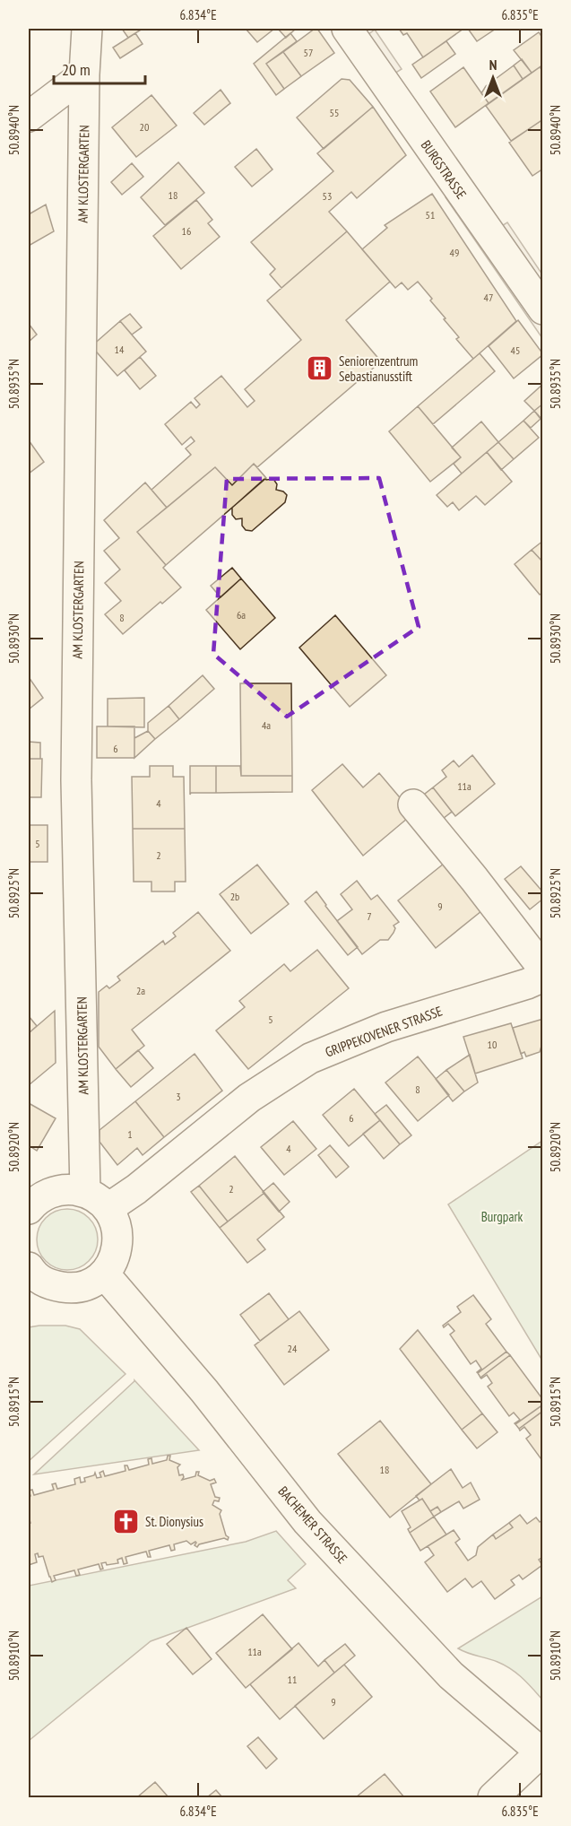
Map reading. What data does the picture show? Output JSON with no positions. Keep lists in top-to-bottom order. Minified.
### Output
{"streets":{"street":["BURGSTRASSE","AM KLOSTERGARTEN","GRIPPEKOVENER STRASSE","BACHEMER STRASSE"]},"crossings":[["AM KLOSTERGARTEN","GRIPPEKOVENER STRASSE"],["AM KLOSTERGARTEN","BACHEMER STRASSE"]],"parks":["Burgpark"],"places":{"building":["Seniorenzentrum Sebastianusstift"],"church":["St. Dionysius"]},"house_numbers":["57","55","20","18","53","51","16","49","47","14","45","6a","8","4a","6","11a","4","5","2","2b","9","7","2a","5","10","8","3","6","1","4","2","24","18","11a","11","9"],"scale_bar":"20 m","north":"top","coordinates":["6.834°E","6.835°E","50.8940°N","50.8935°N","50.8930°N","50.8925°N","50.8920°N","50.8915°N","50.8910°N"]}
